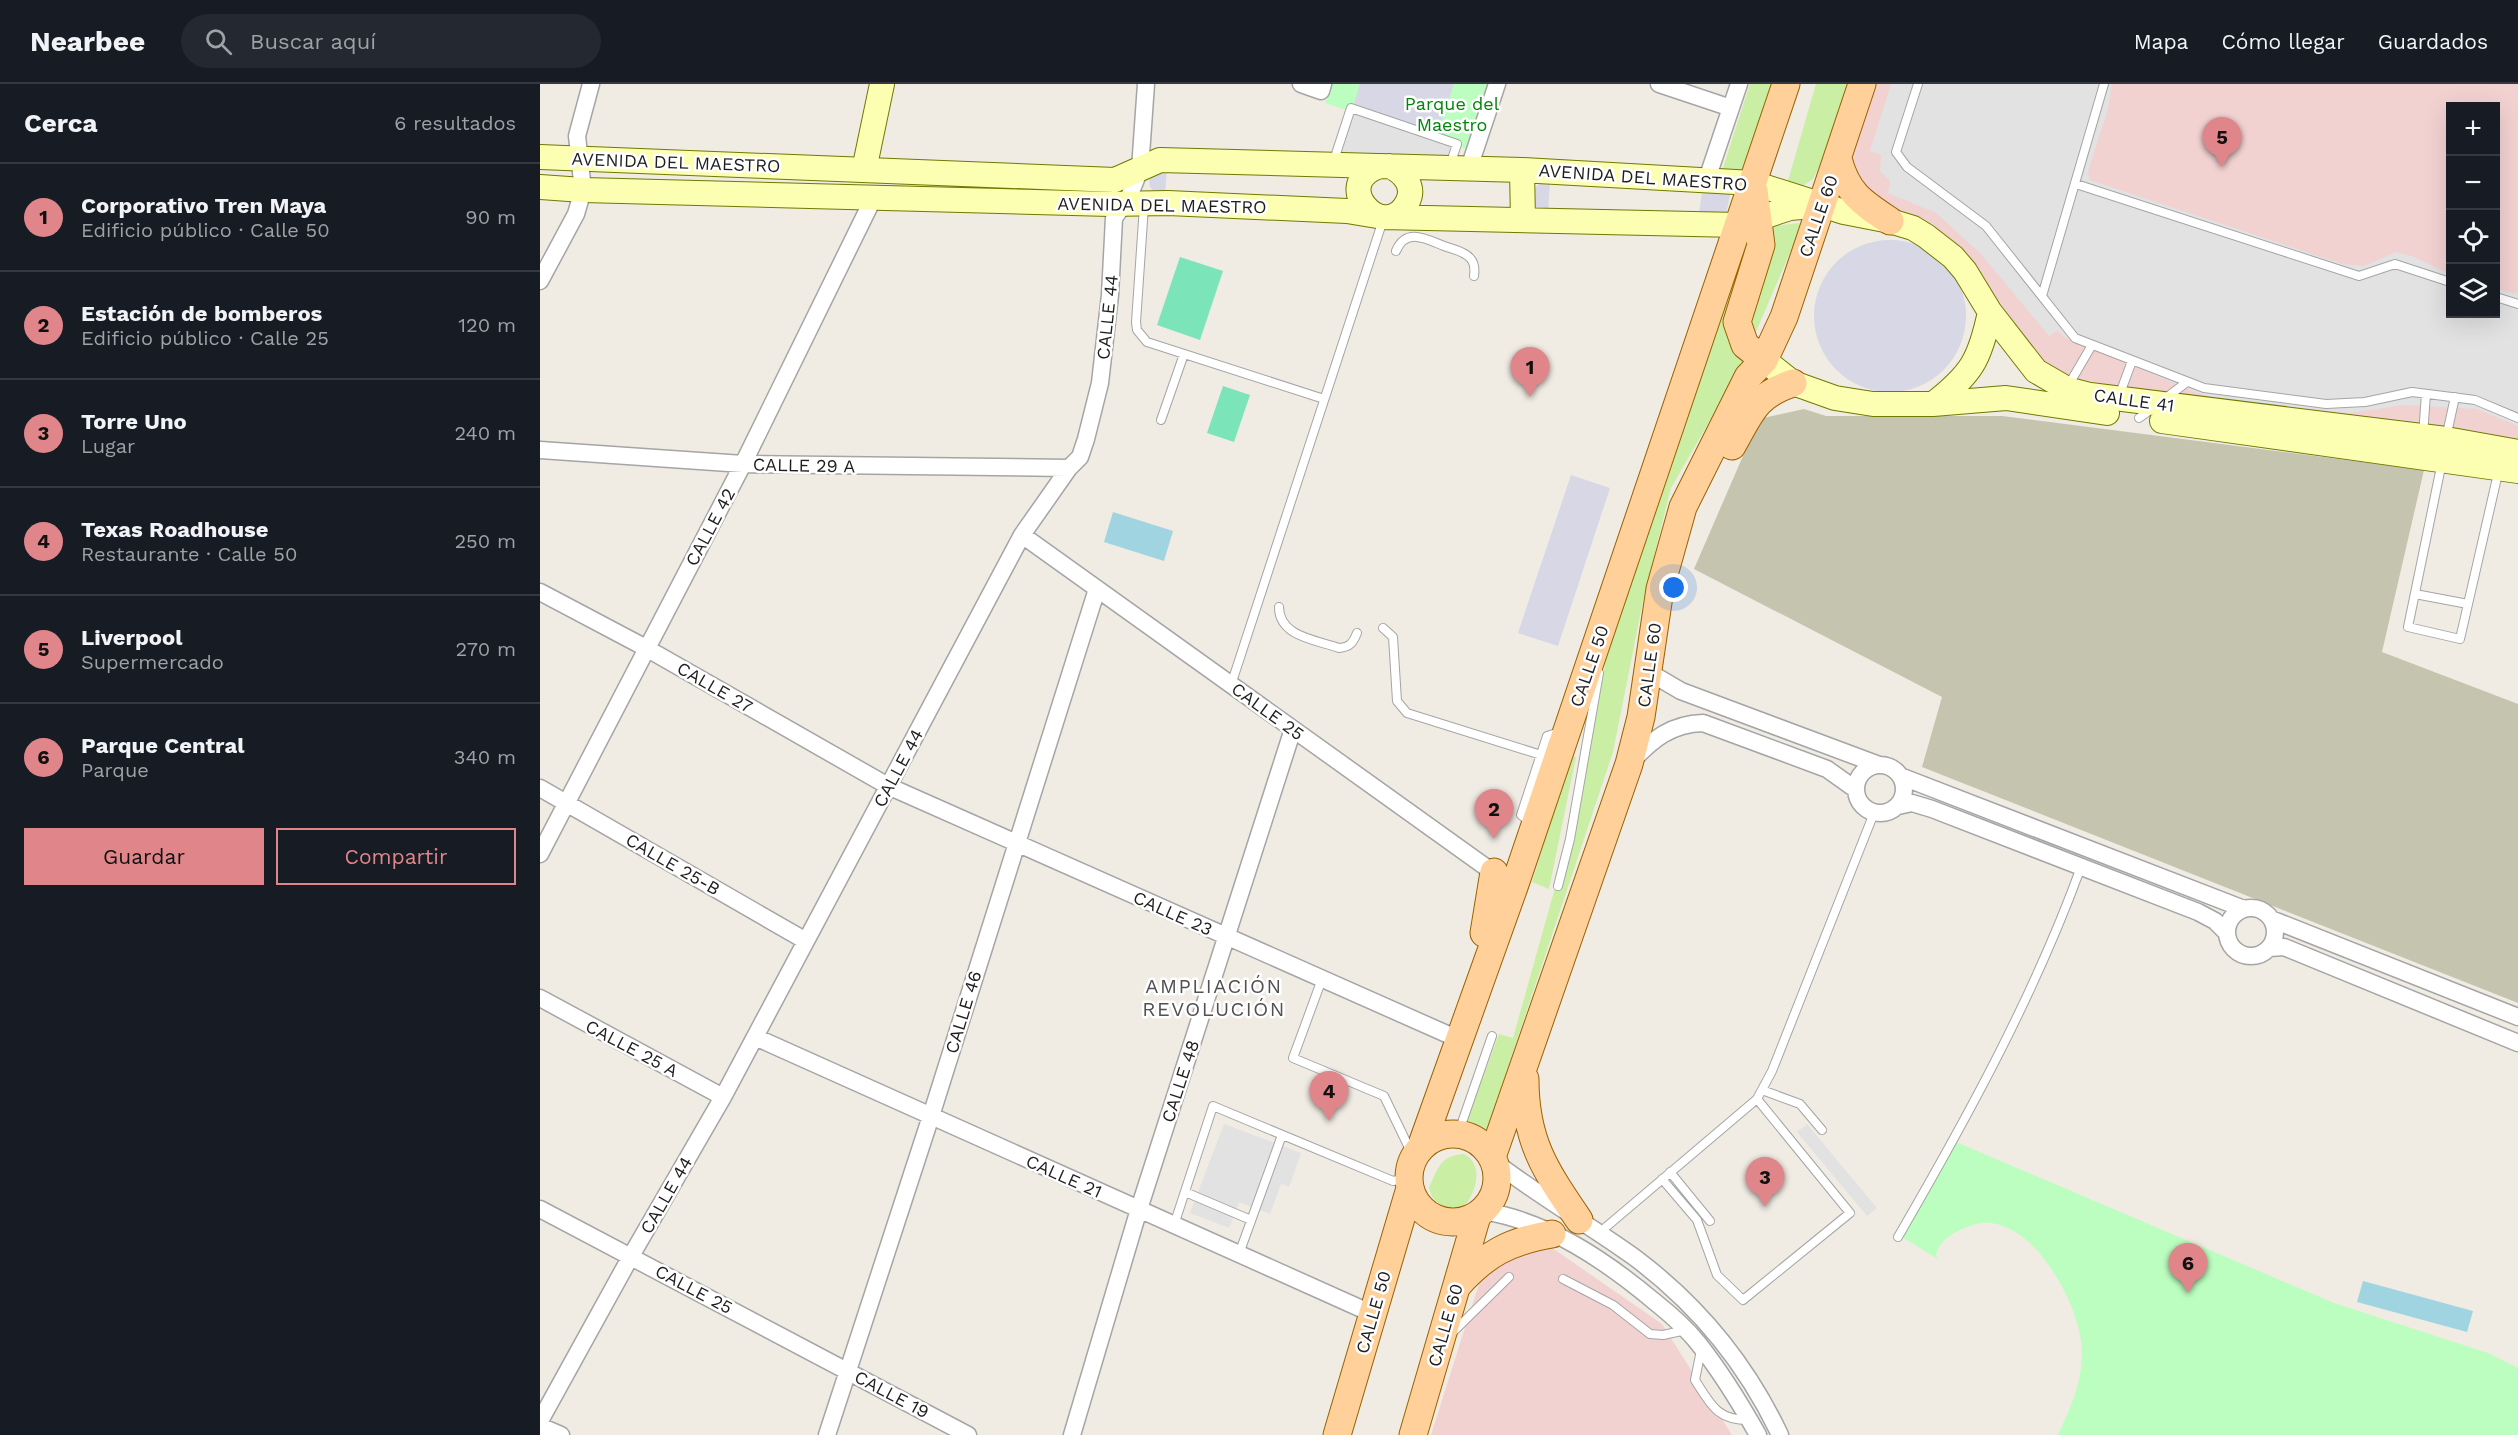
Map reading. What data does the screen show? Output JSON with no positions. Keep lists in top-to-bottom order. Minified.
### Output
{"streets":{"main road":["CALLE 60","CALLE 50"],"street":["AVENIDA DEL MAESTRO","CALLE 44","CALLE 41","CALLE 29 A","CALLE 42","CALLE 27","CALLE 25","CALLE 25-B","CALLE 23","CALLE 46","CALLE 25 A","CALLE 48","CALLE 21","CALLE 19"]},"crossings":[["AVENIDA DEL MAESTRO","CALLE 60"],["AVENIDA DEL MAESTRO","CALLE 44"],["AVENIDA DEL MAESTRO","CALLE 41"],["AVENIDA DEL MAESTRO","CALLE 42"],["AVENIDA DEL MAESTRO","CALLE 50"],["CALLE 60","CALLE 41"],["CALLE 60","CALLE 50"],["CALLE 44","CALLE 29 A"],["CALLE 44","CALLE 27"],["CALLE 44","CALLE 25"],["CALLE 44","CALLE 25-B"],["CALLE 44","CALLE 23"],["CALLE 44","CALLE 25 A"],["CALLE 44","CALLE 21"],["CALLE 29 A","CALLE 42"],["CALLE 42","CALLE 27"],["CALLE 42","CALLE 25-B"],["CALLE 50","CALLE 25"],["CALLE 50","CALLE 23"],["CALLE 50","CALLE 21"],["CALLE 27","CALLE 23"],["CALLE 25","CALLE 46"],["CALLE 25","CALLE 48"],["CALLE 25","CALLE 19"],["CALLE 23","CALLE 46"],["CALLE 23","CALLE 48"],["CALLE 46","CALLE 21"],["CALLE 46","CALLE 19"],["CALLE 48","CALLE 21"]],"districts":["AMPLIACIÓN REVOLUCIÓN"],"parks":["Parque del Maestro"],"page":{"header":"Nearbee","search":"Buscar aquí","nav":["Mapa","Cómo llegar","Guardados"],"heading":["Cerca","6 resultados"],"map_buttons":["+","−"],"pins":["5","1","2","4","3","6"],"list":[{"mark":"1","name":"Corporativo Tren Maya","note":"Edificio público · Calle 50","value":"90 m"},{"mark":"2","name":"Estación de bomberos","note":"Edificio público · Calle 25","value":"120 m"},{"mark":"3","name":"Torre Uno","note":"Lugar","value":"240 m"},{"mark":"4","name":"Texas Roadhouse","note":"Restaurante · Calle 50","value":"250 m"},{"mark":"5","name":"Liverpool","note":"Supermercado","value":"270 m"},{"mark":"6","name":"Parque Central","note":"Parque","value":"340 m"}],"buttons":["Guardar","Compartir"]}}
